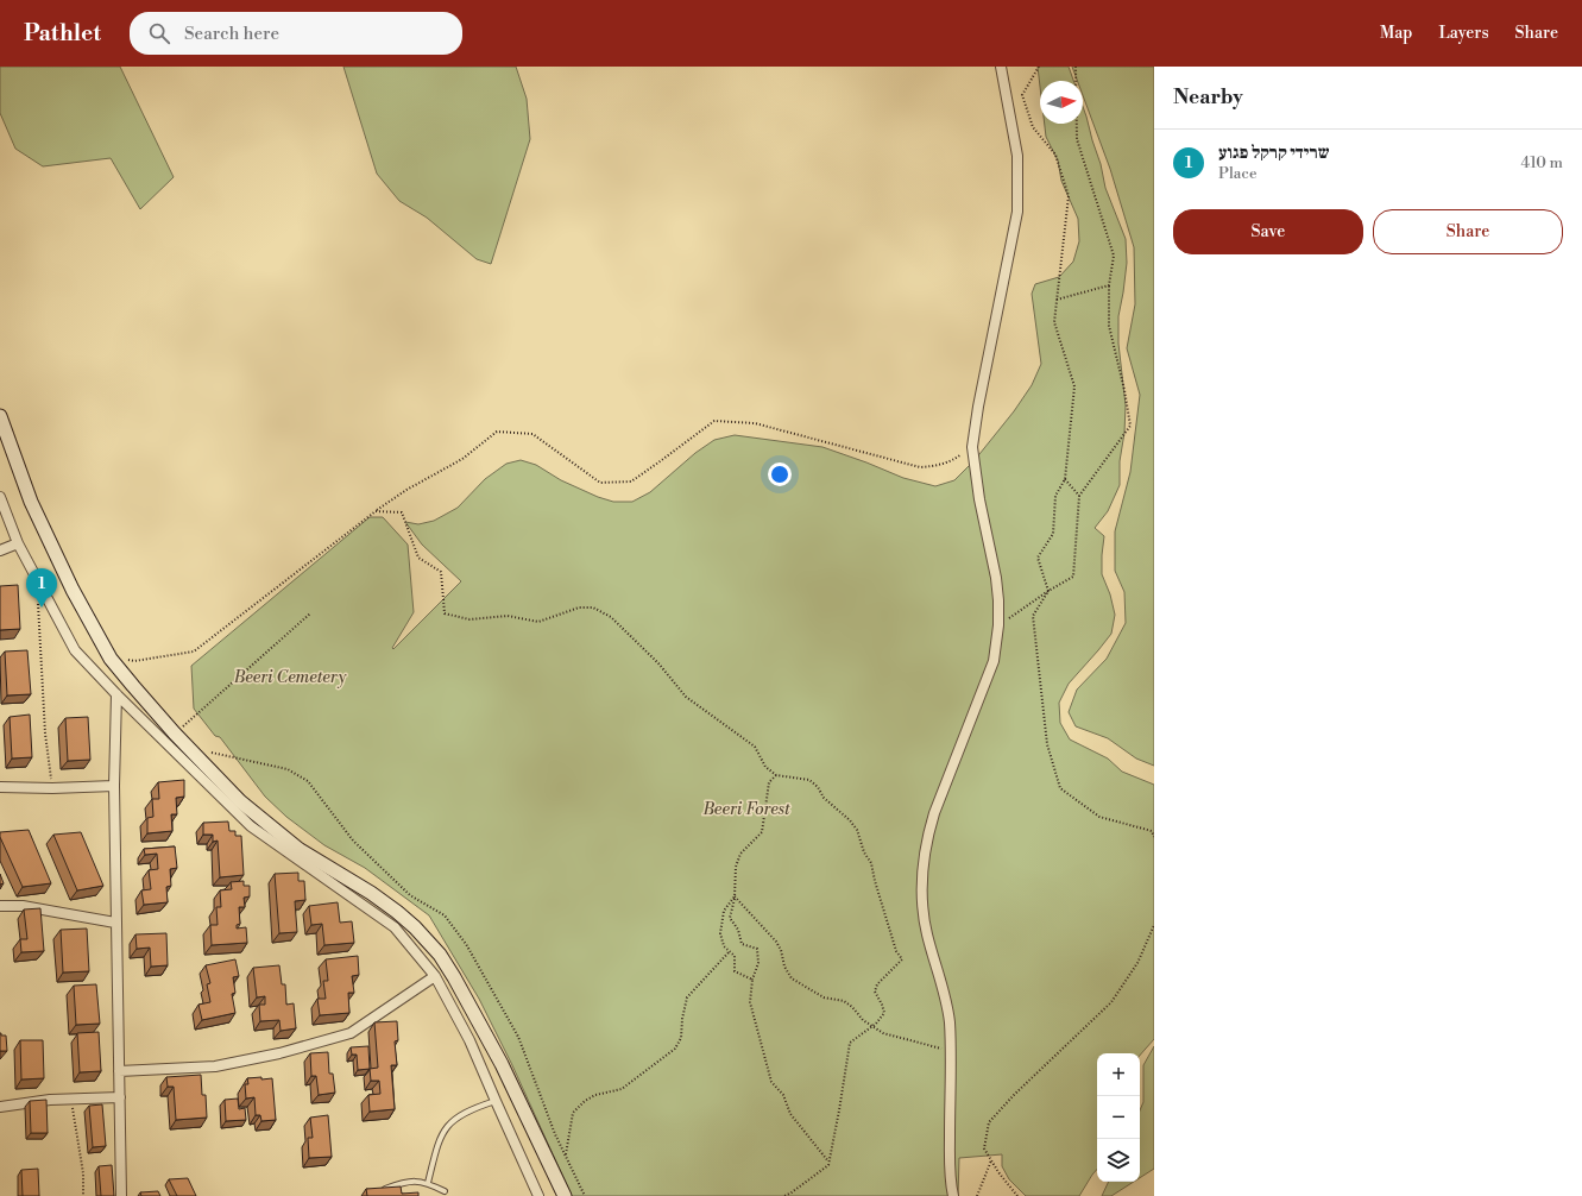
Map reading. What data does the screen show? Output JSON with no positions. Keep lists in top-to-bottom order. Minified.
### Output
{"parks":["Beeri Cemetery","Beeri Forest"],"north":"right","page":{"header":"Pathlet","search":"Search here","nav":["Map","Layers","Share"],"heading":"Nearby","list":[{"mark":"1","name":"שרידי קרקל פגוע","note":"Place","value":"410 m"}],"buttons":["Save","Share"],"pins":"1","map_buttons":["+","−"]}}
